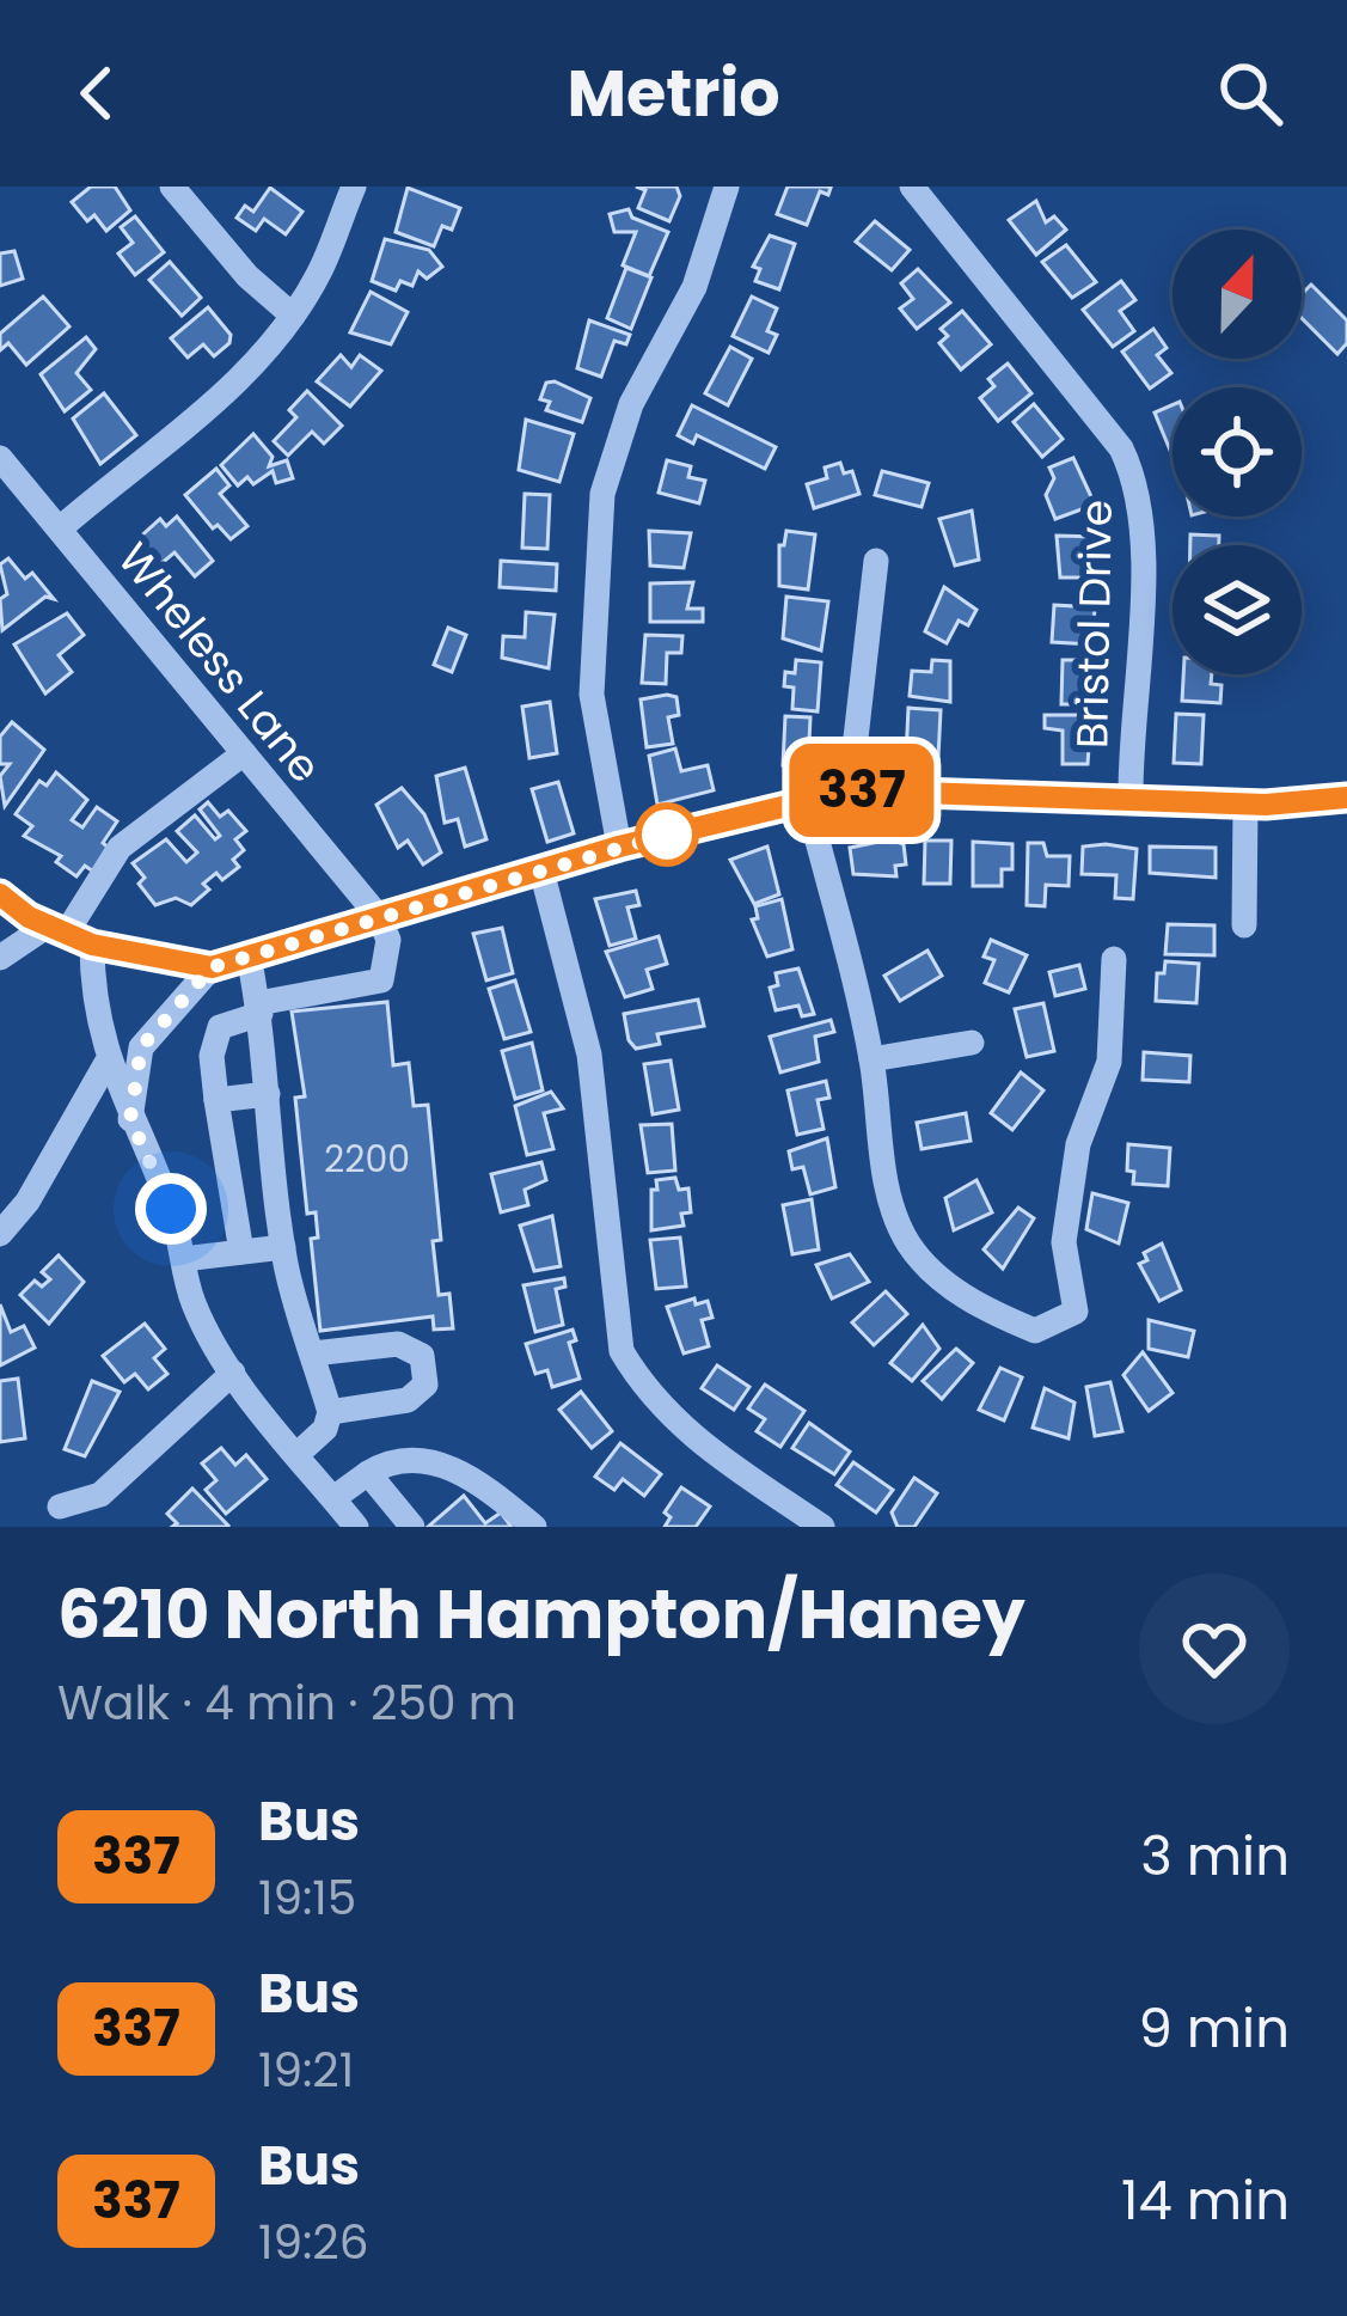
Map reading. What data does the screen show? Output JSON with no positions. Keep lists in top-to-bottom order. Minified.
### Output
{"streets":{"street":["Bristol Drive","Wheless Lane"]},"lines":["bus line 337"],"house_numbers":["2200"],"north":"top","page":{"header":"Metrio","on_map":"337","heading":["6210 North Hampton/Haney","Walk · 4 min · 250 m"],"list":[{"mark":"337","name":"Bus","note":"19:15","value":"3 min"},{"mark":"337","name":"Bus","note":"19:21","value":"9 min"},{"mark":"337","name":"Bus","note":"19:26","value":"14 min"}]}}
